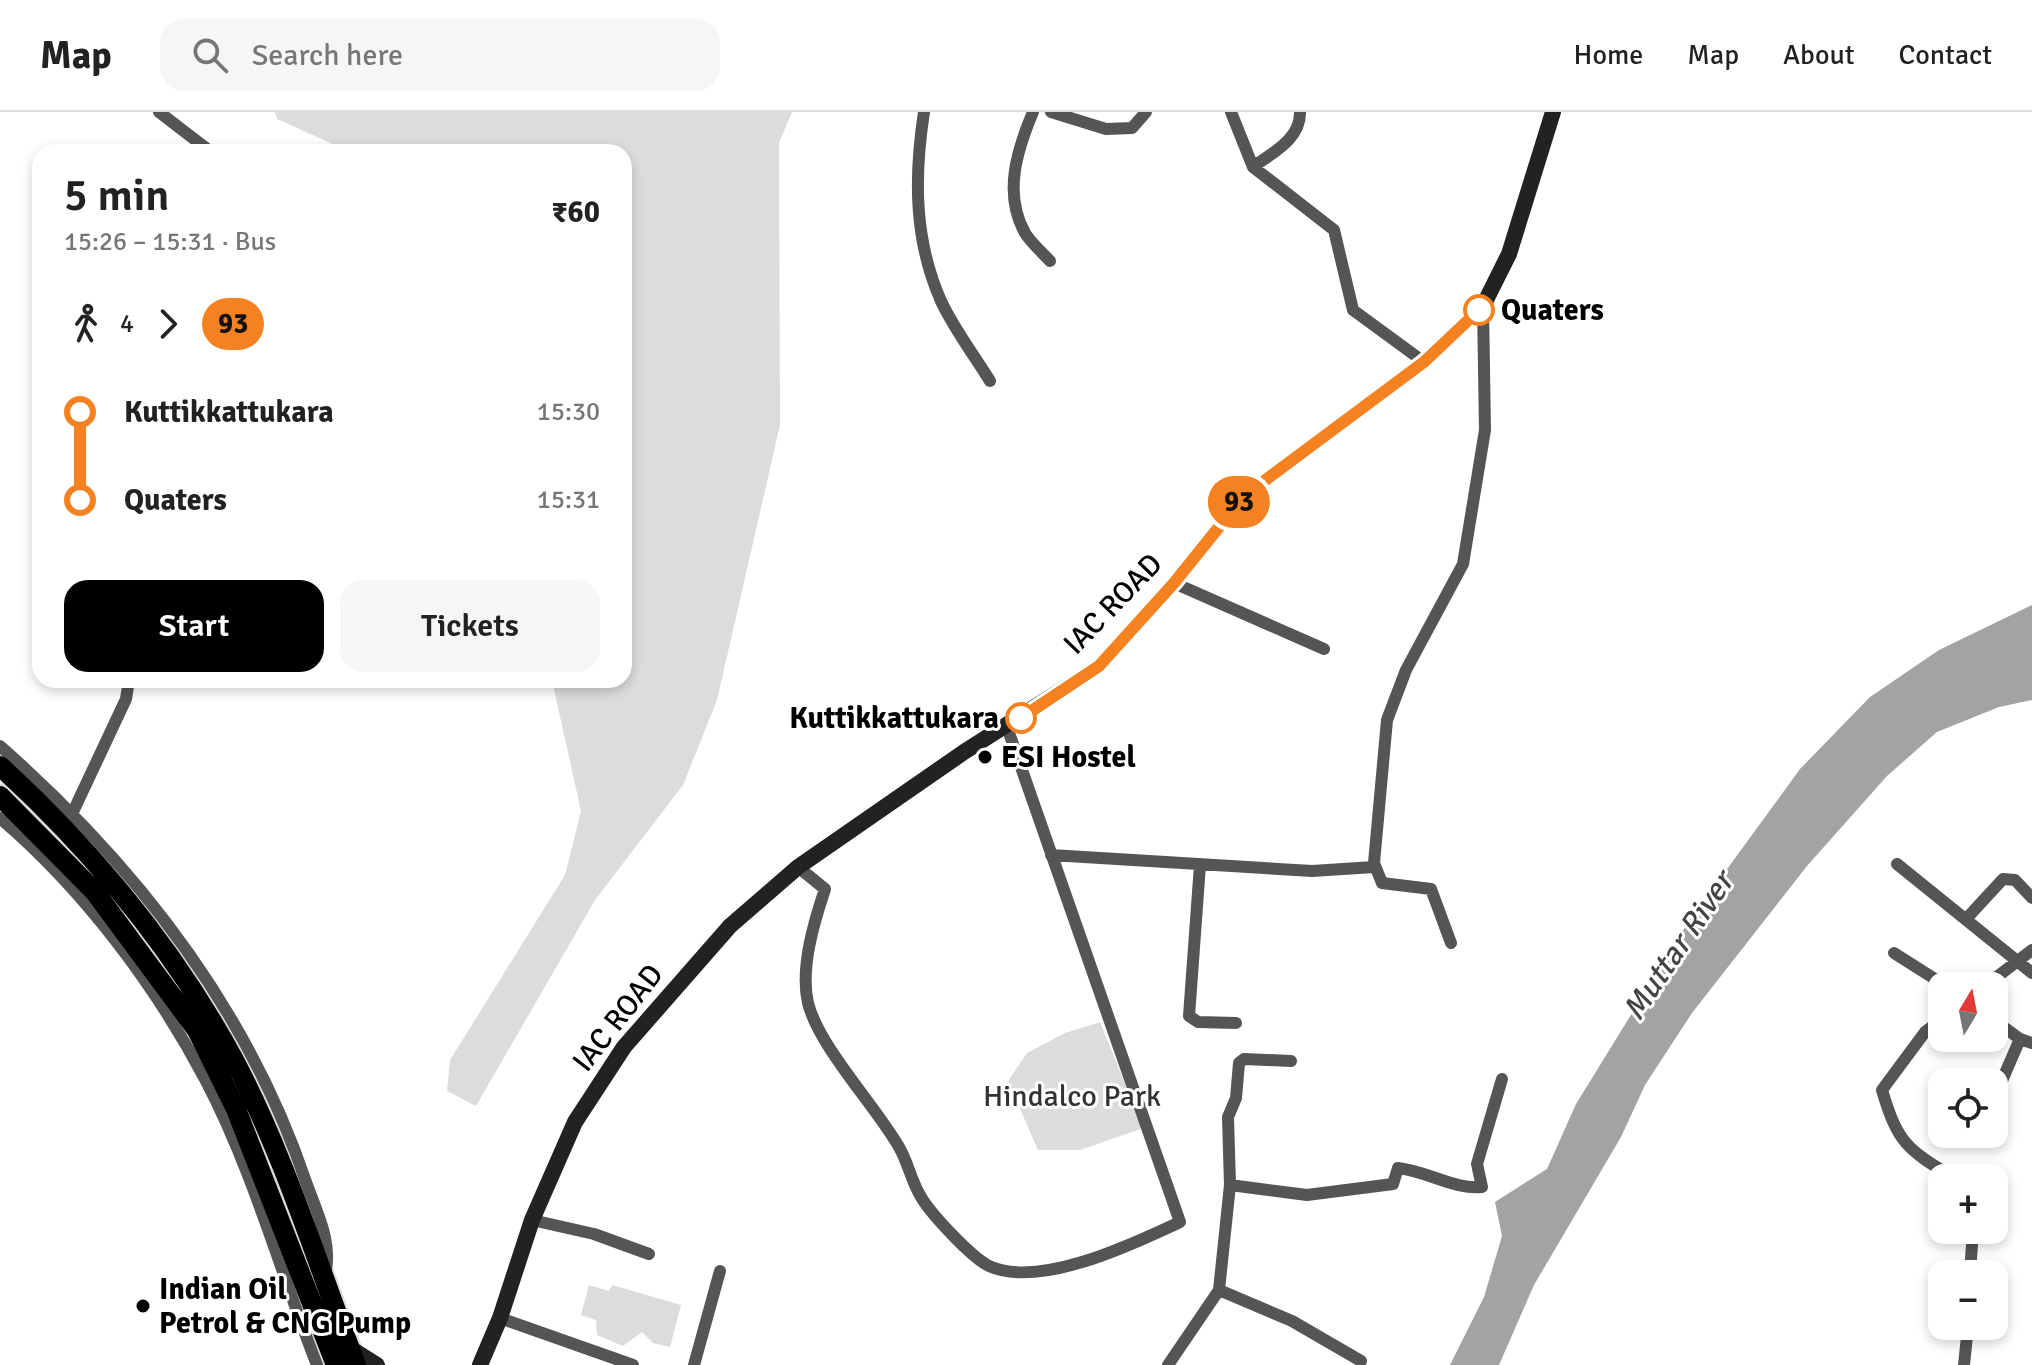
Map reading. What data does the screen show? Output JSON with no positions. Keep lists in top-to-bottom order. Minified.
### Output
{"streets":{"main road":["IAC ROAD"]},"water":["Muttar River"],"parks":["Hindalco Park"],"places":["Quaters","Kuttikkattukara","ESI Hostel","Indian Oil Petrol & CNG Pump"],"lines":["bus line 93"],"north":"top","page":{"header":"Map","search":"Search here","nav":["Home","Map","About","Contact"],"on_map":"93","heading":["5 min","15:26 – 15:31 · Bus","₹60"],"legs":["4","93"],"list":[{"name":"Kuttikkattukara","value":"15:30"},{"name":"Quaters","value":"15:31"}],"buttons":["Start","Tickets"],"map_buttons":["+","−"]}}
